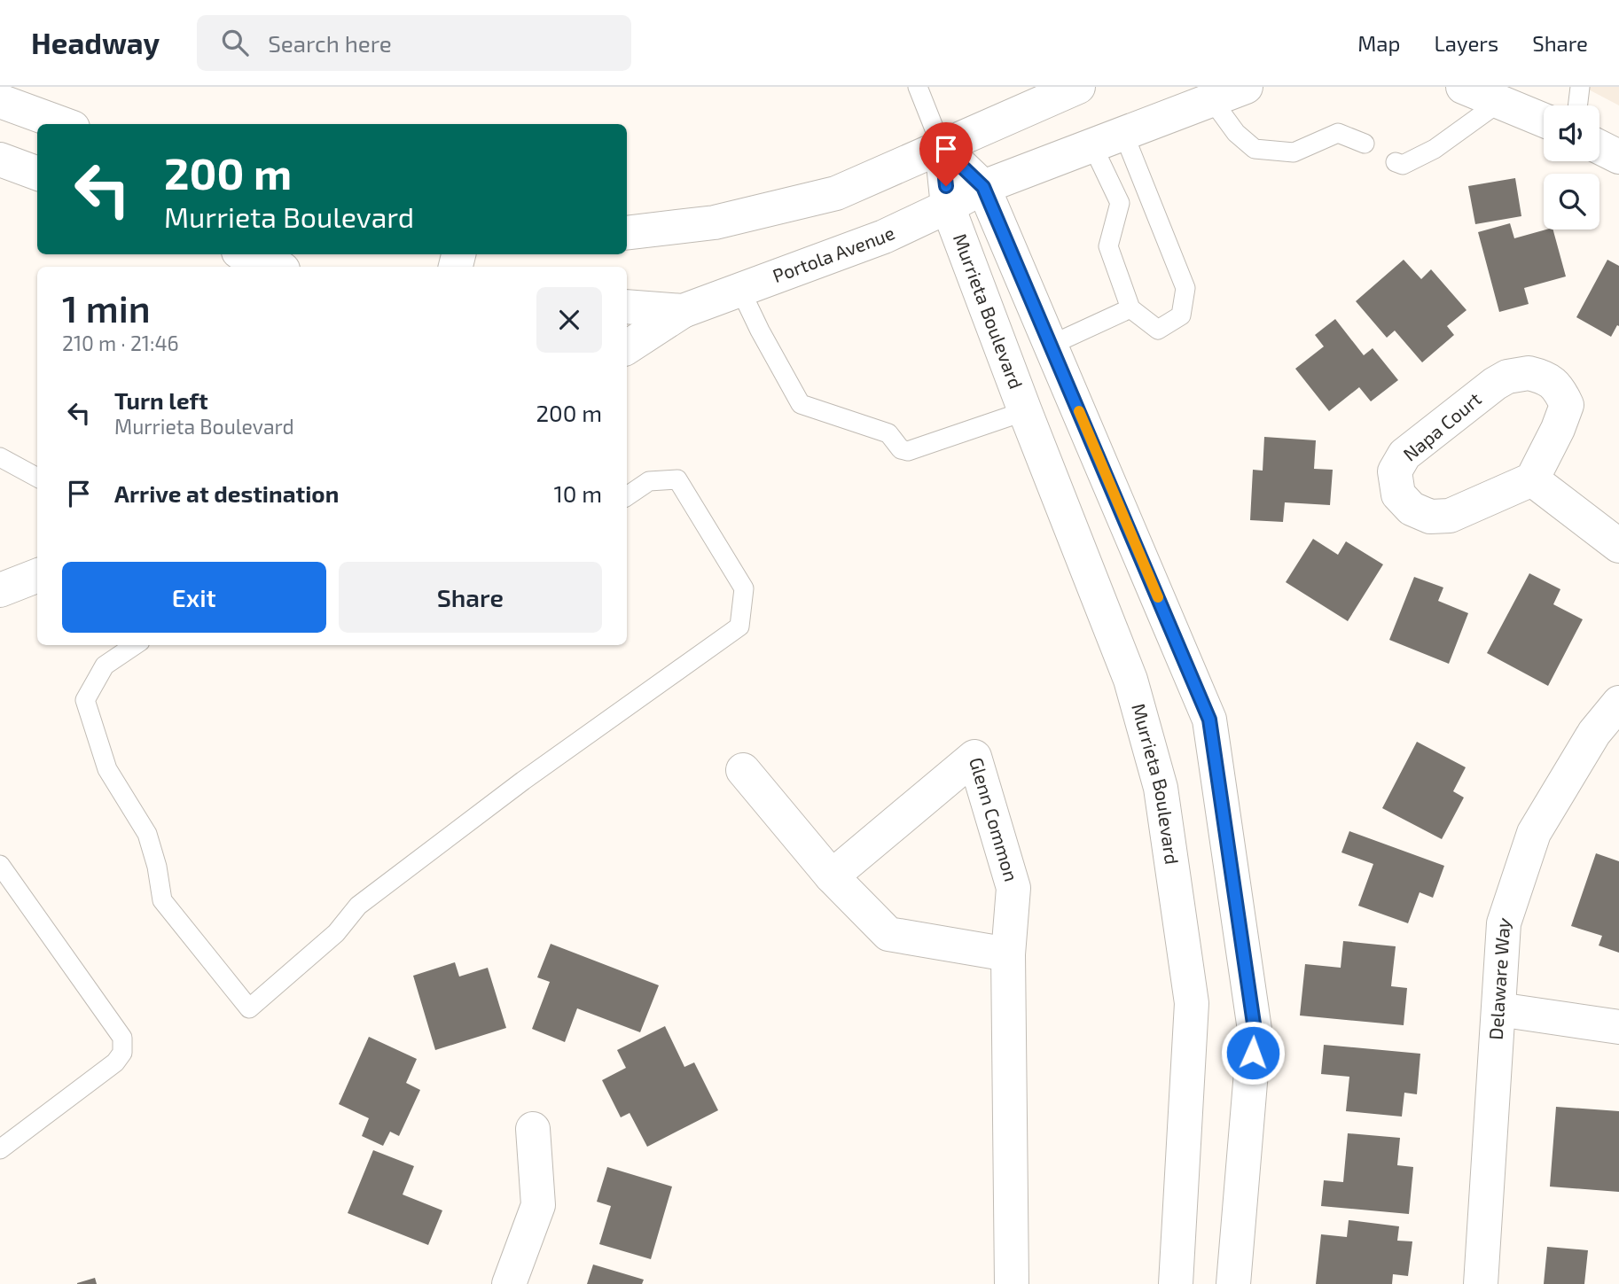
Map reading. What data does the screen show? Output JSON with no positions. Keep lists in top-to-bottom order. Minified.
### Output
{"streets":{"main road":["Portola Avenue","Murrieta Boulevard","Napa Court","Glenn Common","Delaware Way"]},"crossings":[["Portola Avenue","Murrieta Boulevard"]],"page":{"header":"Headway","search":"Search here","nav":["Map","Layers","Share"],"turn":["200 m","Murrieta Boulevard"],"heading":["1 min","210 m · 21:46"],"list":[{"name":"Turn left","note":"Murrieta Boulevard","value":"200 m"},{"name":"Arrive at destination","value":"10 m"}],"buttons":["Exit","Share"]}}
